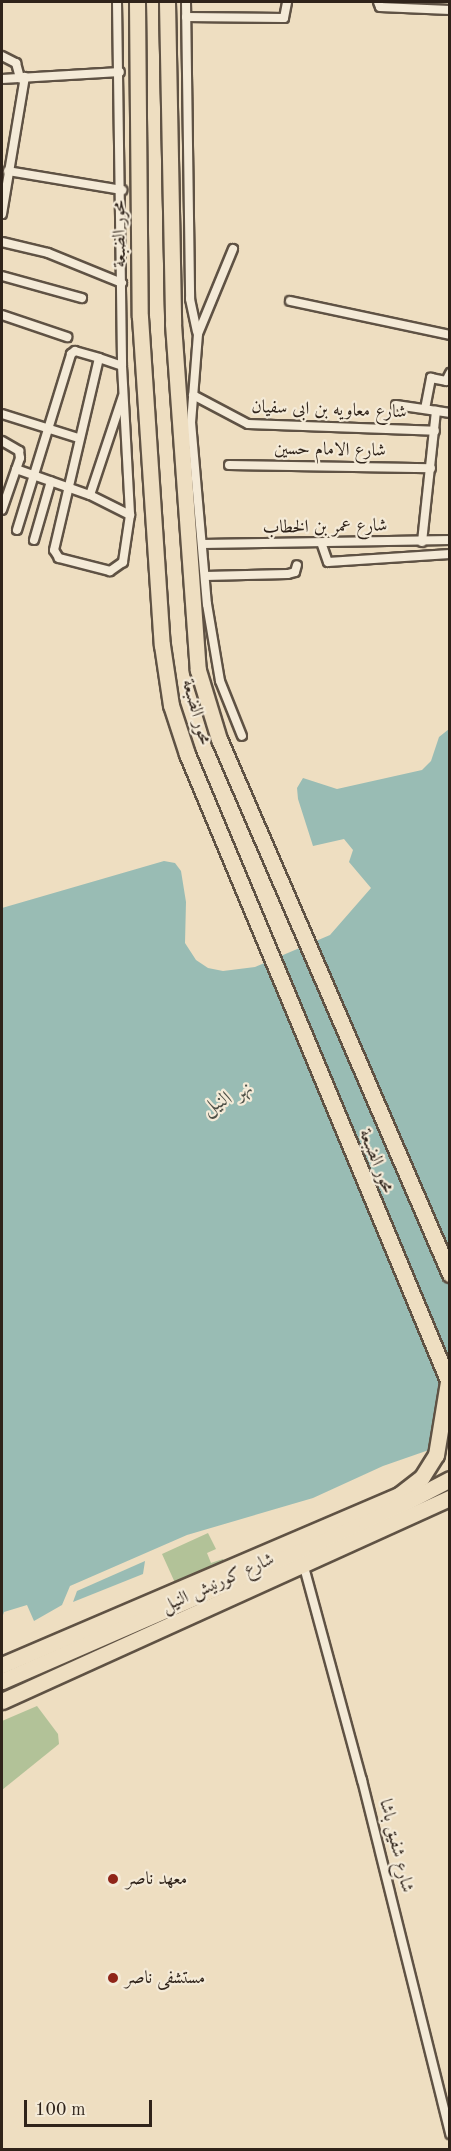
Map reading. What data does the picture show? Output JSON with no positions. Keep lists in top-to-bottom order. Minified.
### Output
{"streets":{"highway":["محور الضبعة","شارع كورنيش النيل"],"street":["شارع معاويه بن ابى سفيان","شارع الامام حسين","شارع عمر بن الخطاب","شارع شفيق باشا"]},"crossings":[["شارع كورنيش النيل","شارع شفيق باشا"]],"water":["نهر النيل"],"places":["معهد ناصر","مستشفى ناصر"],"scale_bar":"100 m"}
